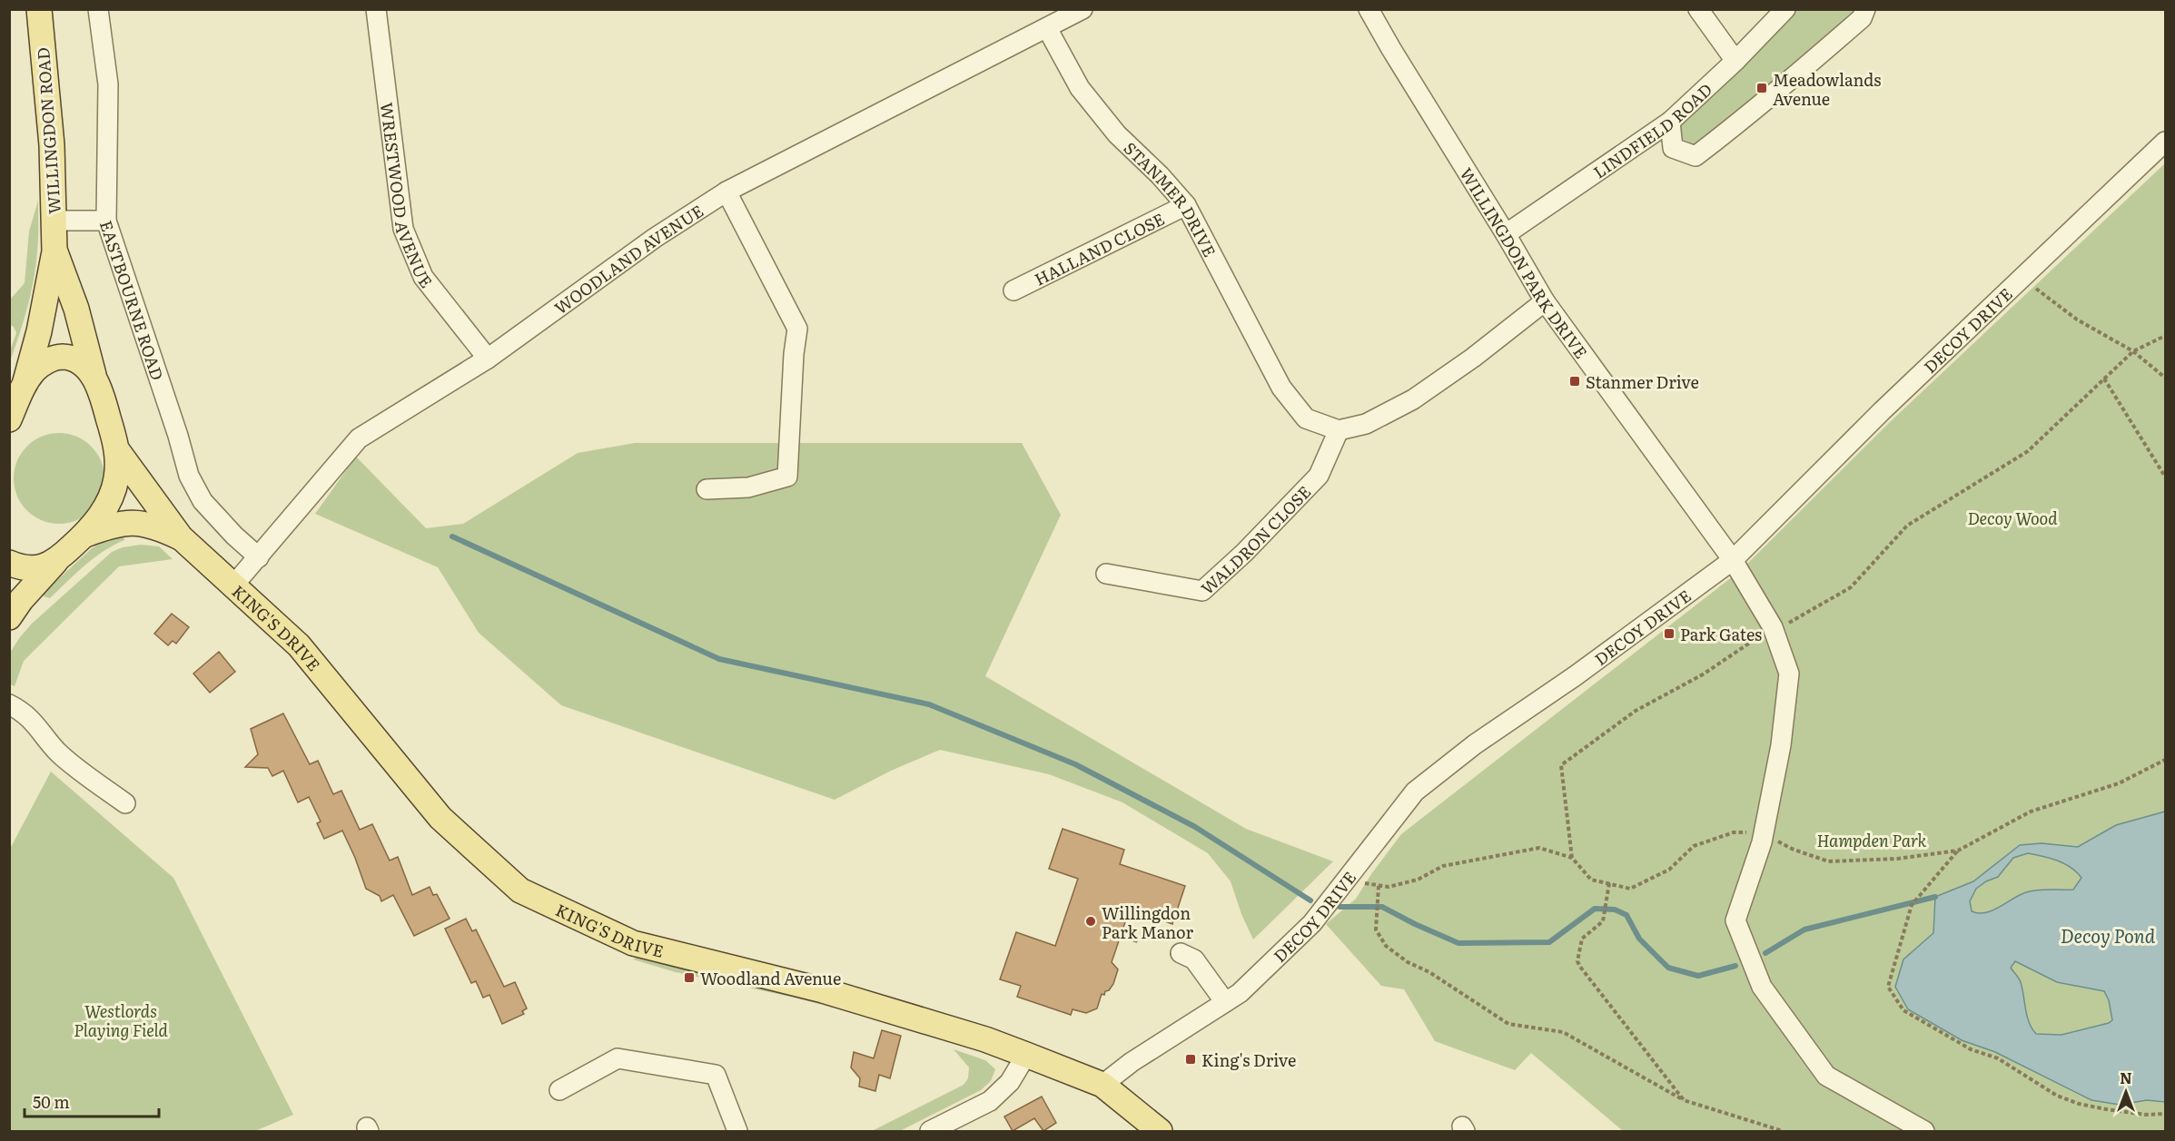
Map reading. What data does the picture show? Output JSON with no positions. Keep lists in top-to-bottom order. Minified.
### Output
{"streets":{"main road":["WILLINGDON ROAD","KING'S DRIVE"],"street":["LINDFIELD ROAD","WRESTWOOD AVENUE","STANMER DRIVE","HALLAND CLOSE","WOODLAND AVENUE","WILLINGDON PARK DRIVE","EASTBOURNE ROAD","DECOY DRIVE","WALDRON CLOSE"]},"crossings":[["LINDFIELD ROAD","WILLINGDON PARK DRIVE"],["WRESTWOOD AVENUE","WOODLAND AVENUE"],["STANMER DRIVE","HALLAND CLOSE"],["STANMER DRIVE","WOODLAND AVENUE"],["STANMER DRIVE","WALDRON CLOSE"],["WOODLAND AVENUE","EASTBOURNE ROAD"],["WOODLAND AVENUE","KING'S DRIVE"],["WILLINGDON PARK DRIVE","DECOY DRIVE"],["DECOY DRIVE","KING'S DRIVE"]],"water":["Decoy Pond"],"parks":["Decoy Wood","Hampden Park","Westlords Playing Field"],"places":{"transit":["Meadowlands Avenue","Stanmer Drive","Park Gates","Woodland Avenue","King's Drive"],"other":["Willingdon Park Manor"]},"scale_bar":"50 m","north":"top"}
